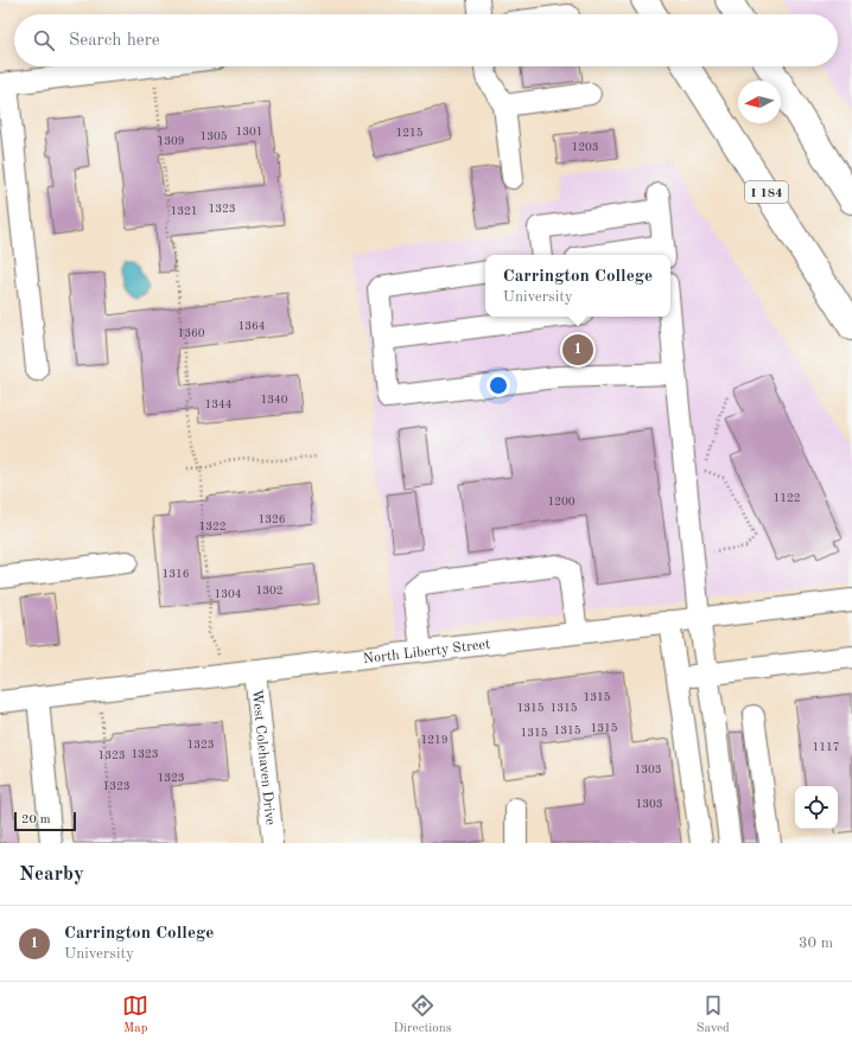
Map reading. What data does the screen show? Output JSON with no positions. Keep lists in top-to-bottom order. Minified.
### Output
{"streets":{"highway":["I 184"],"street":["North Liberty Street","West Colehaven Drive"]},"crossings":[["North Liberty Street","West Colehaven Drive"]],"house_numbers":["1301","1215","1305","1309","1203","1323","1321","1364","1360","1340","1344","1122","1200","1326","1322","1316","1302","1304","1315","1315","1315","1315","1315","1315","1219","1323","1117","1323","1323","1303","1323","1323","1303"],"scale_bar":"20 m","north":"left","page":{"search":"Search here","popup":["Carrington College","University"],"pins":"1","scale":"20 m","heading":"Nearby","list":[{"mark":"1","name":"Carrington College","note":"University","value":"30 m"}],"nav":["Map","Directions","Saved"]}}
